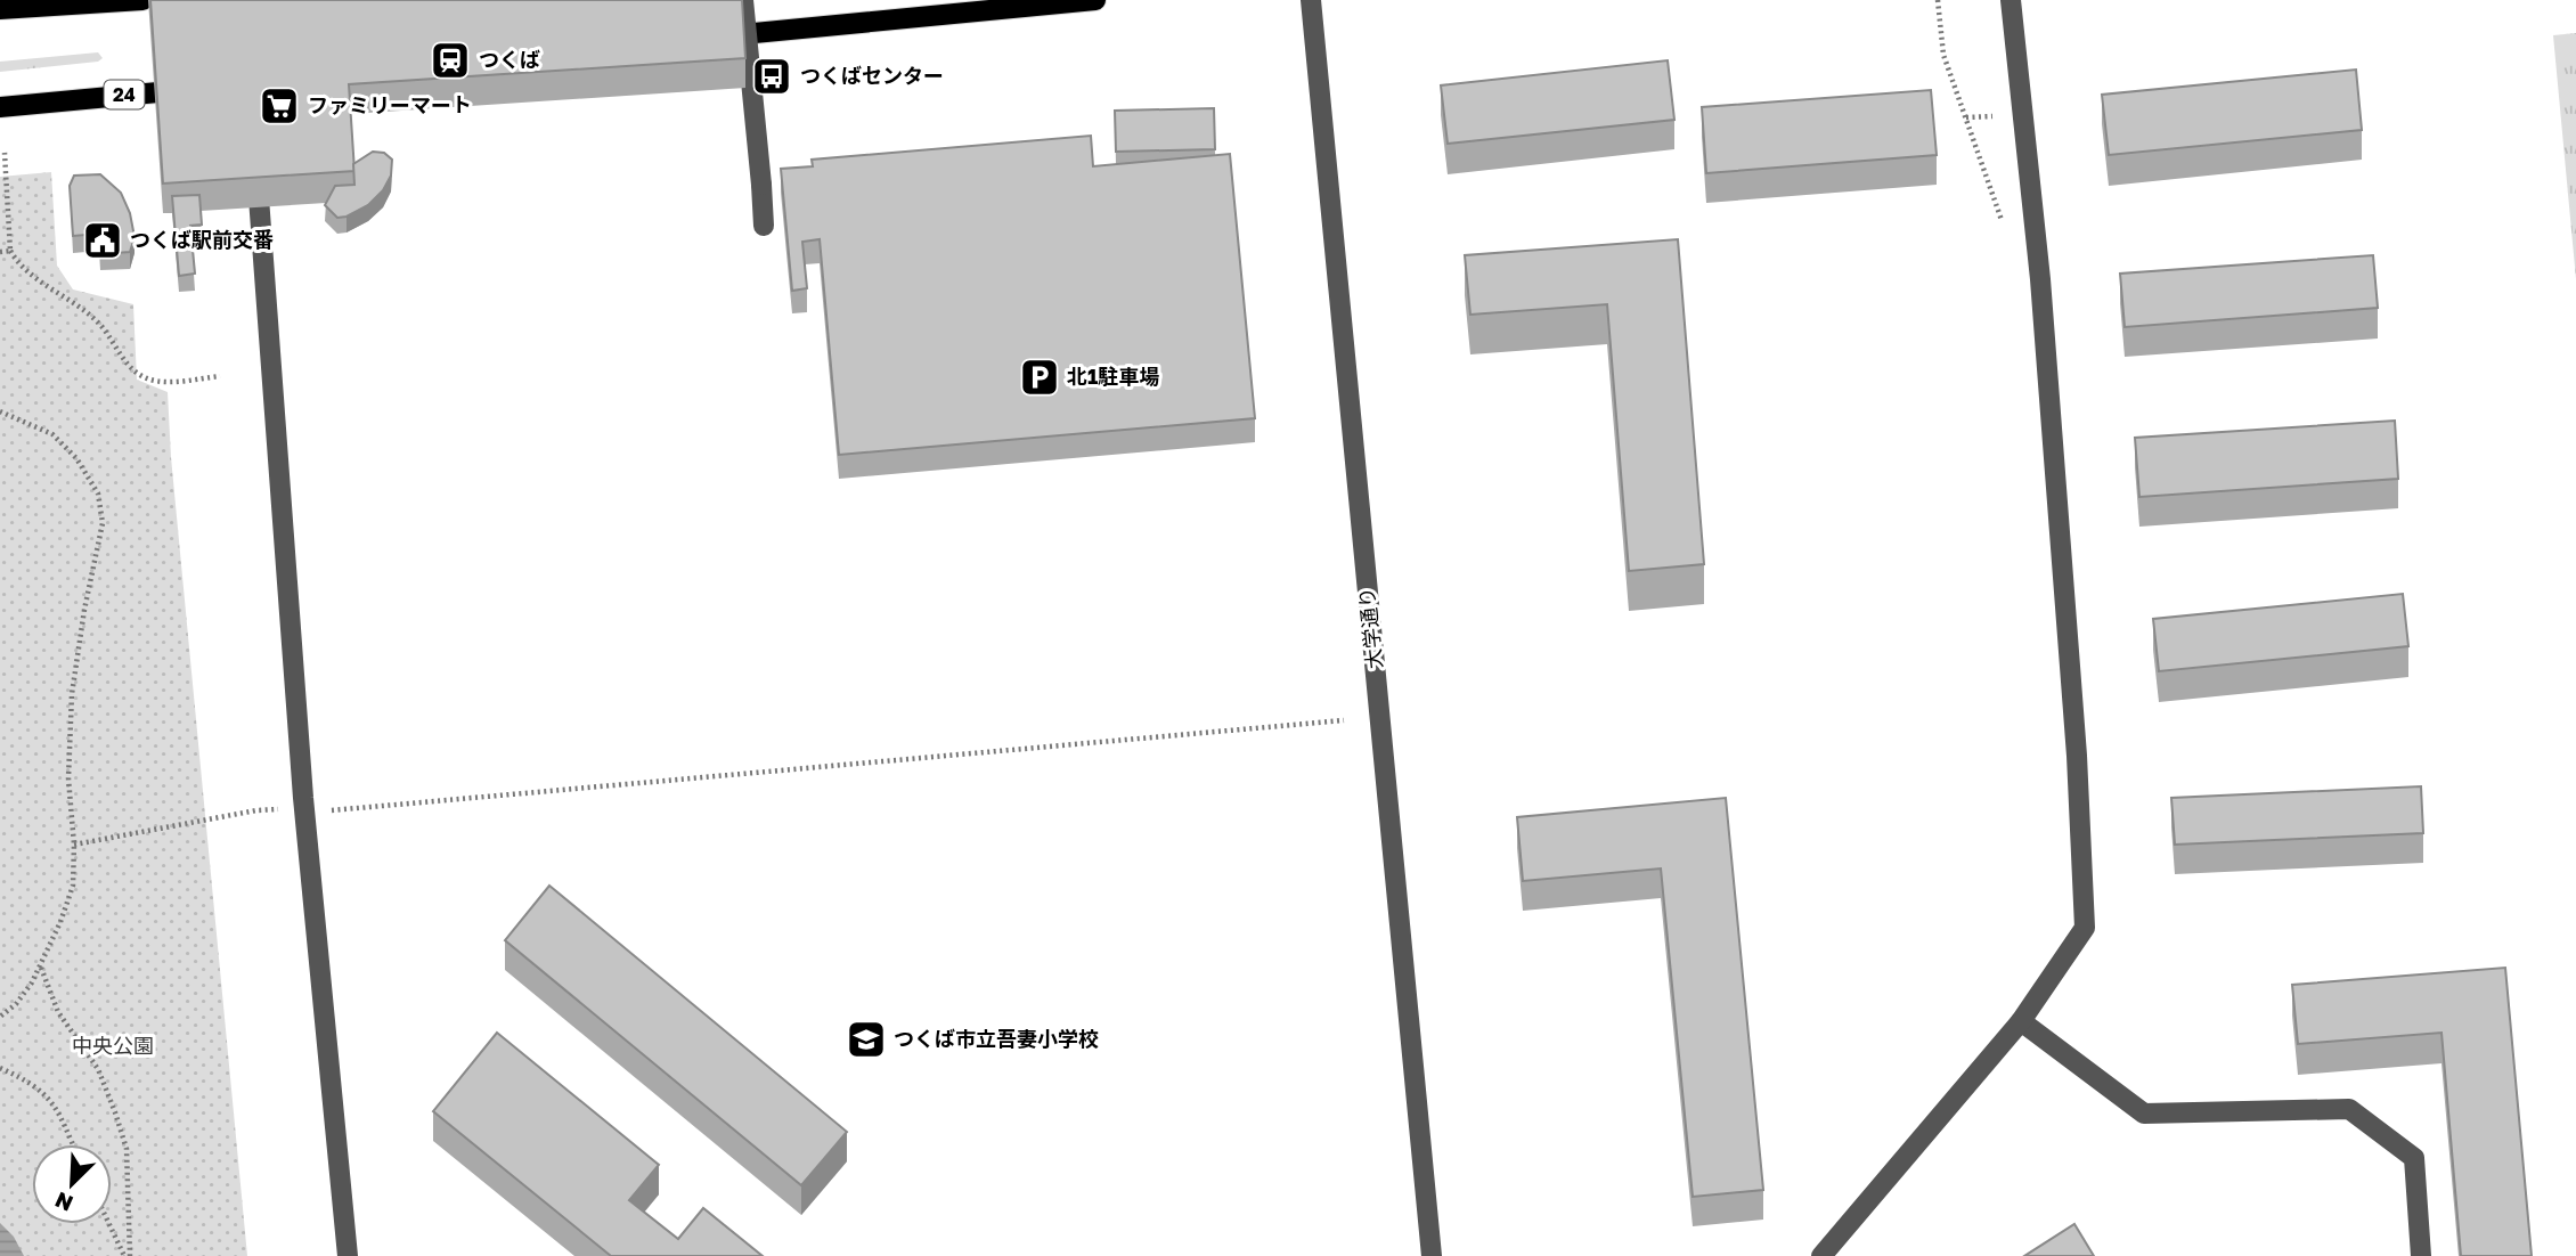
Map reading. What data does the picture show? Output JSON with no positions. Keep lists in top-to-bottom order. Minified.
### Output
{"streets":{"main road":["24"],"street":["大学通り"]},"parks":["中央公園"],"places":{"station":["つくば"],"bus stop":["つくばセンター"],"supermarket":["ファミリーマート"],"public building":["つくば駅前交番"],"parking":["北1駐車場"],"school or university":["つくば市立吾妻小学校"]},"north":"bottom left"}
